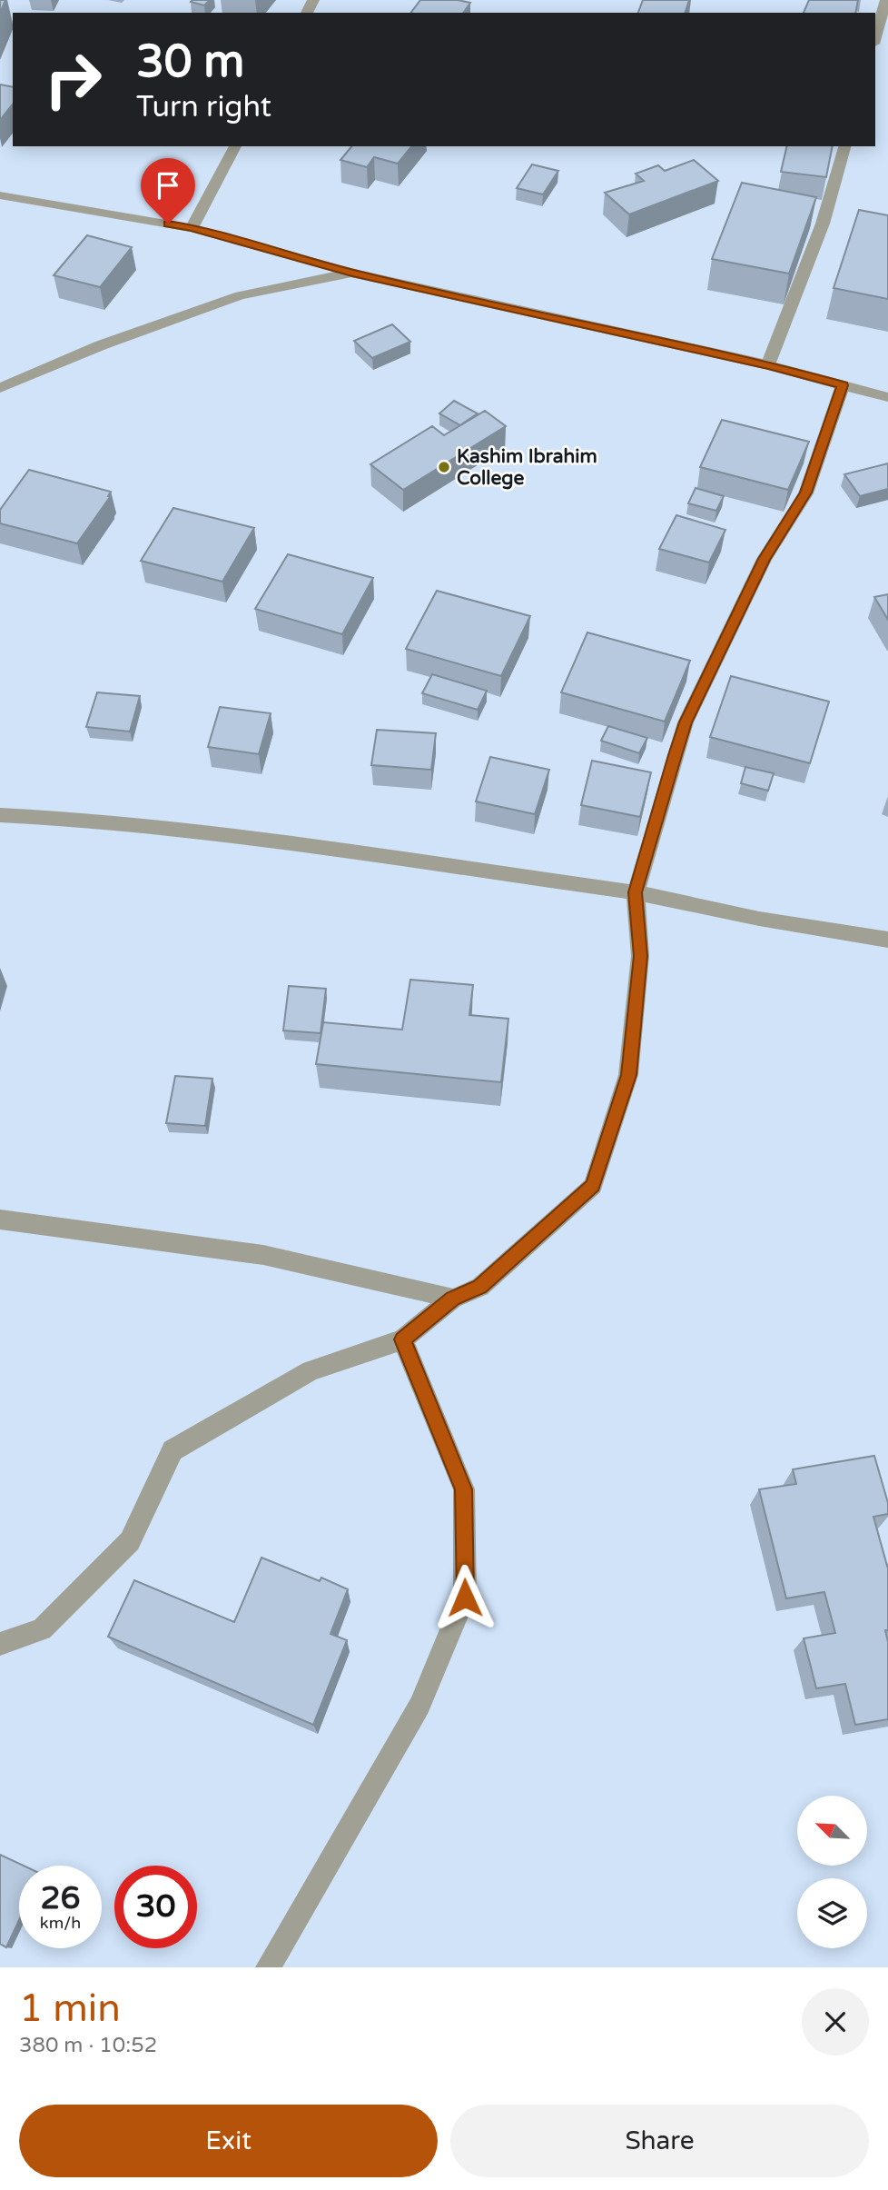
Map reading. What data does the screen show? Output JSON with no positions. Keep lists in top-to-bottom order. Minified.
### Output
{"places":["Kashim Ibrahim College"],"north":"top left","page":{"turn":["30 m","Turn right"],"speed":"26 km/h","limit":"30","heading":["1 min","380 m · 10:52"],"buttons":["Exit","Share"]}}
